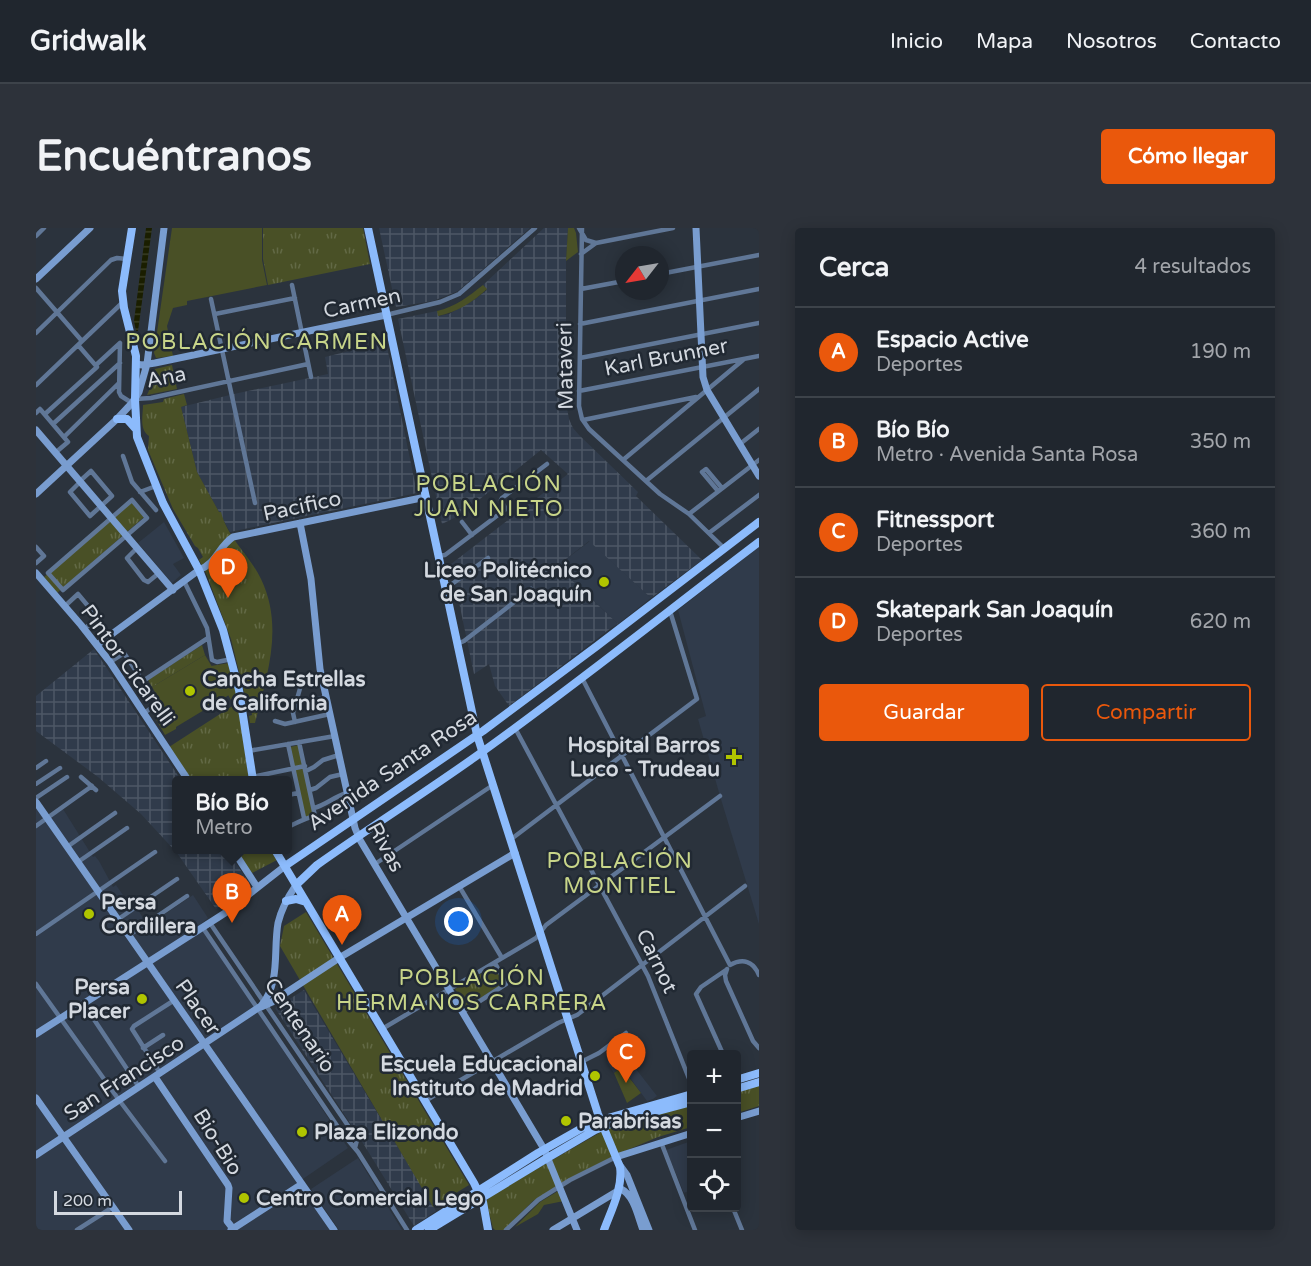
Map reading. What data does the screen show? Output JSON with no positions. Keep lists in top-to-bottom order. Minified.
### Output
{"streets":{"main road":["Avenida Santa Rosa"],"street":["Carmen","Karl Brunner","Mataveri","Ana","Pacifico","Pintor Cicarelli","Rivas","Carnot","Placer","Centenario","San Francisco","Bio-Bio"]},"crossings":[["Karl Brunner","Mataveri"],["Mataveri","Avenida Santa Rosa"],["Pacifico","Pintor Cicarelli"],["Pacifico","Rivas"],["Avenida Santa Rosa","Rivas"],["Avenida Santa Rosa","Carnot"],["Avenida Santa Rosa","Placer"],["Avenida Santa Rosa","Centenario"],["Avenida Santa Rosa","San Francisco"],["Rivas","San Francisco"],["Placer","San Francisco"],["Centenario","San Francisco"],["San Francisco","Bio-Bio"]],"districts":["POBLACIÓN CARMEN","POBLACIÓN JUAN NIETO","POBLACIÓN MONTIEL","POBLACIÓN HERMANOS CARRERA"],"places":{"other":["Liceo Politécnico de San Joaquín","Cancha Estrellas de California","Persa Cordillera","Persa Placer","Escuela Educacional Instituto de Madrid","Parabrisas","Plaza Elizondo","Centro Comercial Lego"],"health":["Hospital Barros Luco - Trudeau"]},"scale_bar":"200 m","north":"bottom left","page":{"header":"Gridwalk","nav":["Inicio","Mapa","Nosotros","Contacto"],"buttons":["Cómo llegar",["Guardar","Compartir"]],"title":"Encuéntranos","heading":["Cerca","4 resultados"],"list":[{"mark":"A","name":"Espacio Active","note":"Deportes","value":"190 m"},{"mark":"B","name":"Bío Bío","note":"Metro · Avenida Santa Rosa","value":"350 m"},{"mark":"C","name":"Fitnessport","note":"Deportes","value":"360 m"},{"mark":"D","name":"Skatepark San Joaquín","note":"Deportes","value":"620 m"}],"pins":["D","B","A","C"],"popup":["Bío Bío","Metro"],"map_buttons":["+","−"],"scale":"200 m"}}
